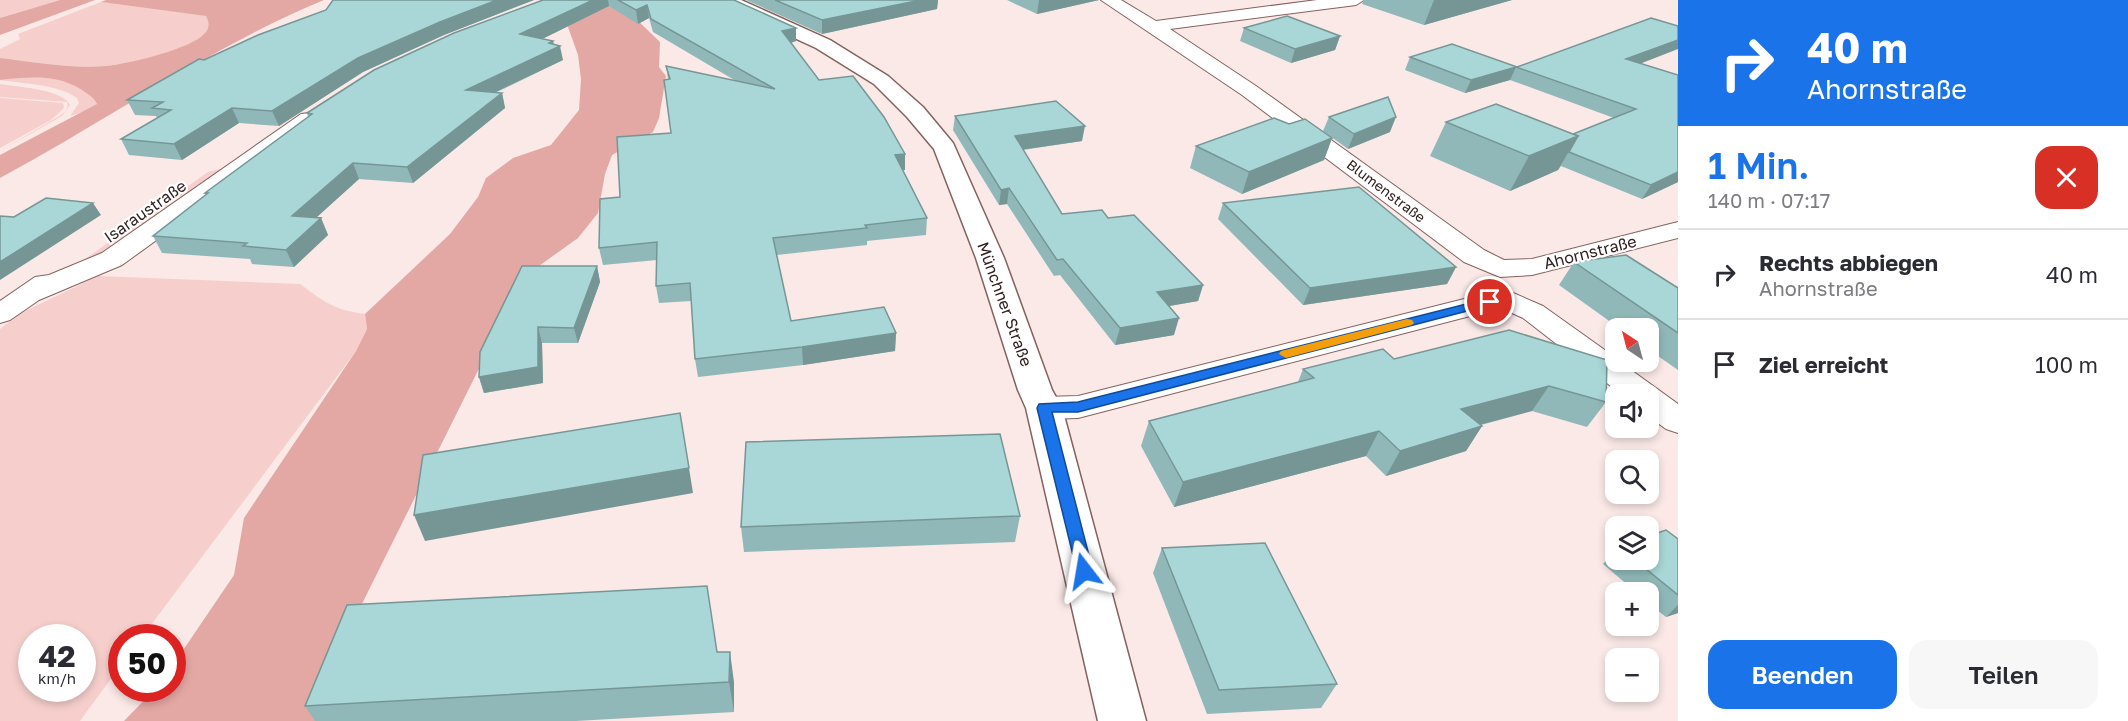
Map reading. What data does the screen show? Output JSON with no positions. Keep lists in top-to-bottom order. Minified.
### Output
{"streets":{"main road":["Münchner Straße"],"street":["Blumenstraße","Isaraustraße","Ahornstraße"]},"crossings":[["Blumenstraße","Ahornstraße"],["Ahornstraße","Münchner Straße"]],"north":"top left","page":{"turn":["40 m","Ahornstraße"],"heading":["1 Min.","140 m · 07:17"],"list":[{"name":"Rechts abbiegen","note":"Ahornstraße","value":"40 m"},{"name":"Ziel erreicht","value":"100 m"}],"map_buttons":["+","−"],"speed":"42 km/h","limit":"50","buttons":["Beenden","Teilen"]}}
